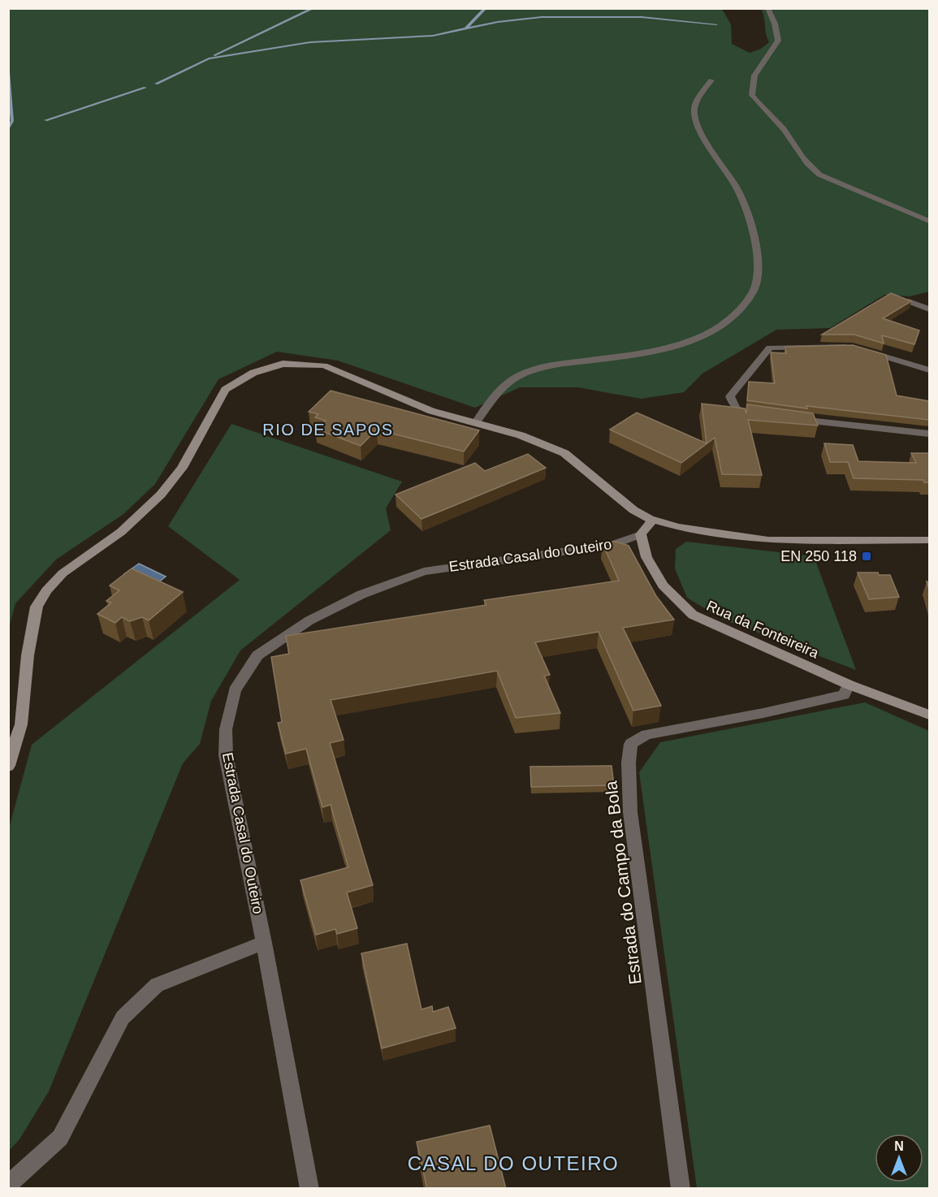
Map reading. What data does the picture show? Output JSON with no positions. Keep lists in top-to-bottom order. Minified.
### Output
{"streets":{"main road":["Rua da Fonteireira"],"street":["Estrada Casal do Outeiro","Estrada do Campo da Bola"]},"crossings":[["Estrada Casal do Outeiro","Rua da Fonteireira"],["Rua da Fonteireira","Estrada do Campo da Bola"]],"districts":["RIO DE SAPOS","CASAL DO OUTEIRO"],"places":{"transit":["EN 250 118"]},"north":"top"}
